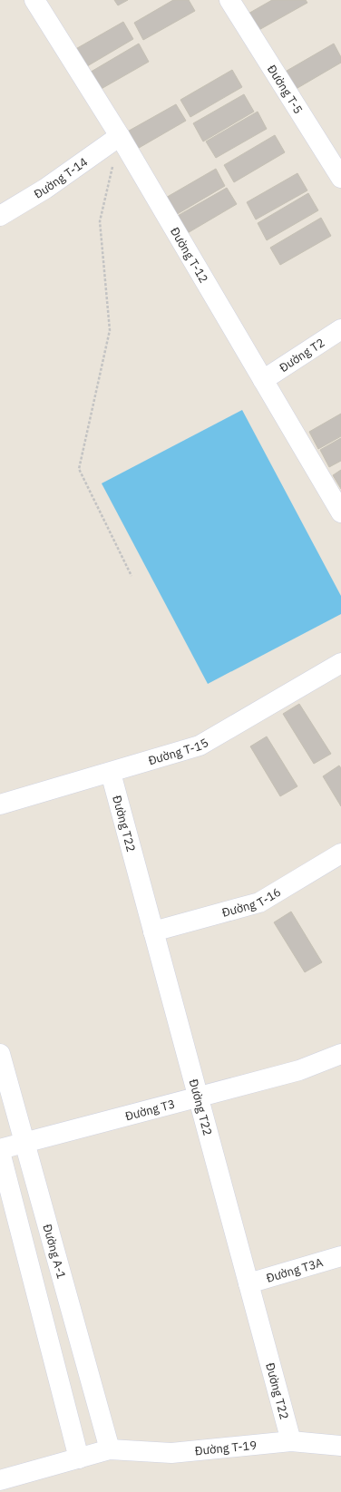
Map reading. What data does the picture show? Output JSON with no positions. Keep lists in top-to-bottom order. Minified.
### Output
{"streets":{"street":["Đường T-5","Đường T-14","Đường T-12","Đường T2","Đường T-15","Đường T22","Đường T-16","Đường T3","Đường A-1","Đường T3A","Đường T-19"]},"crossings":[["Đường T-14","Đường T-12"],["Đường T-12","Đường T2"],["Đường T-15","Đường T22"],["Đường T22","Đường T-16"],["Đường T22","Đường T3"],["Đường T22","Đường T3A"],["Đường T22","Đường T-19"],["Đường T3","Đường A-1"],["Đường A-1","Đường T-19"]]}
